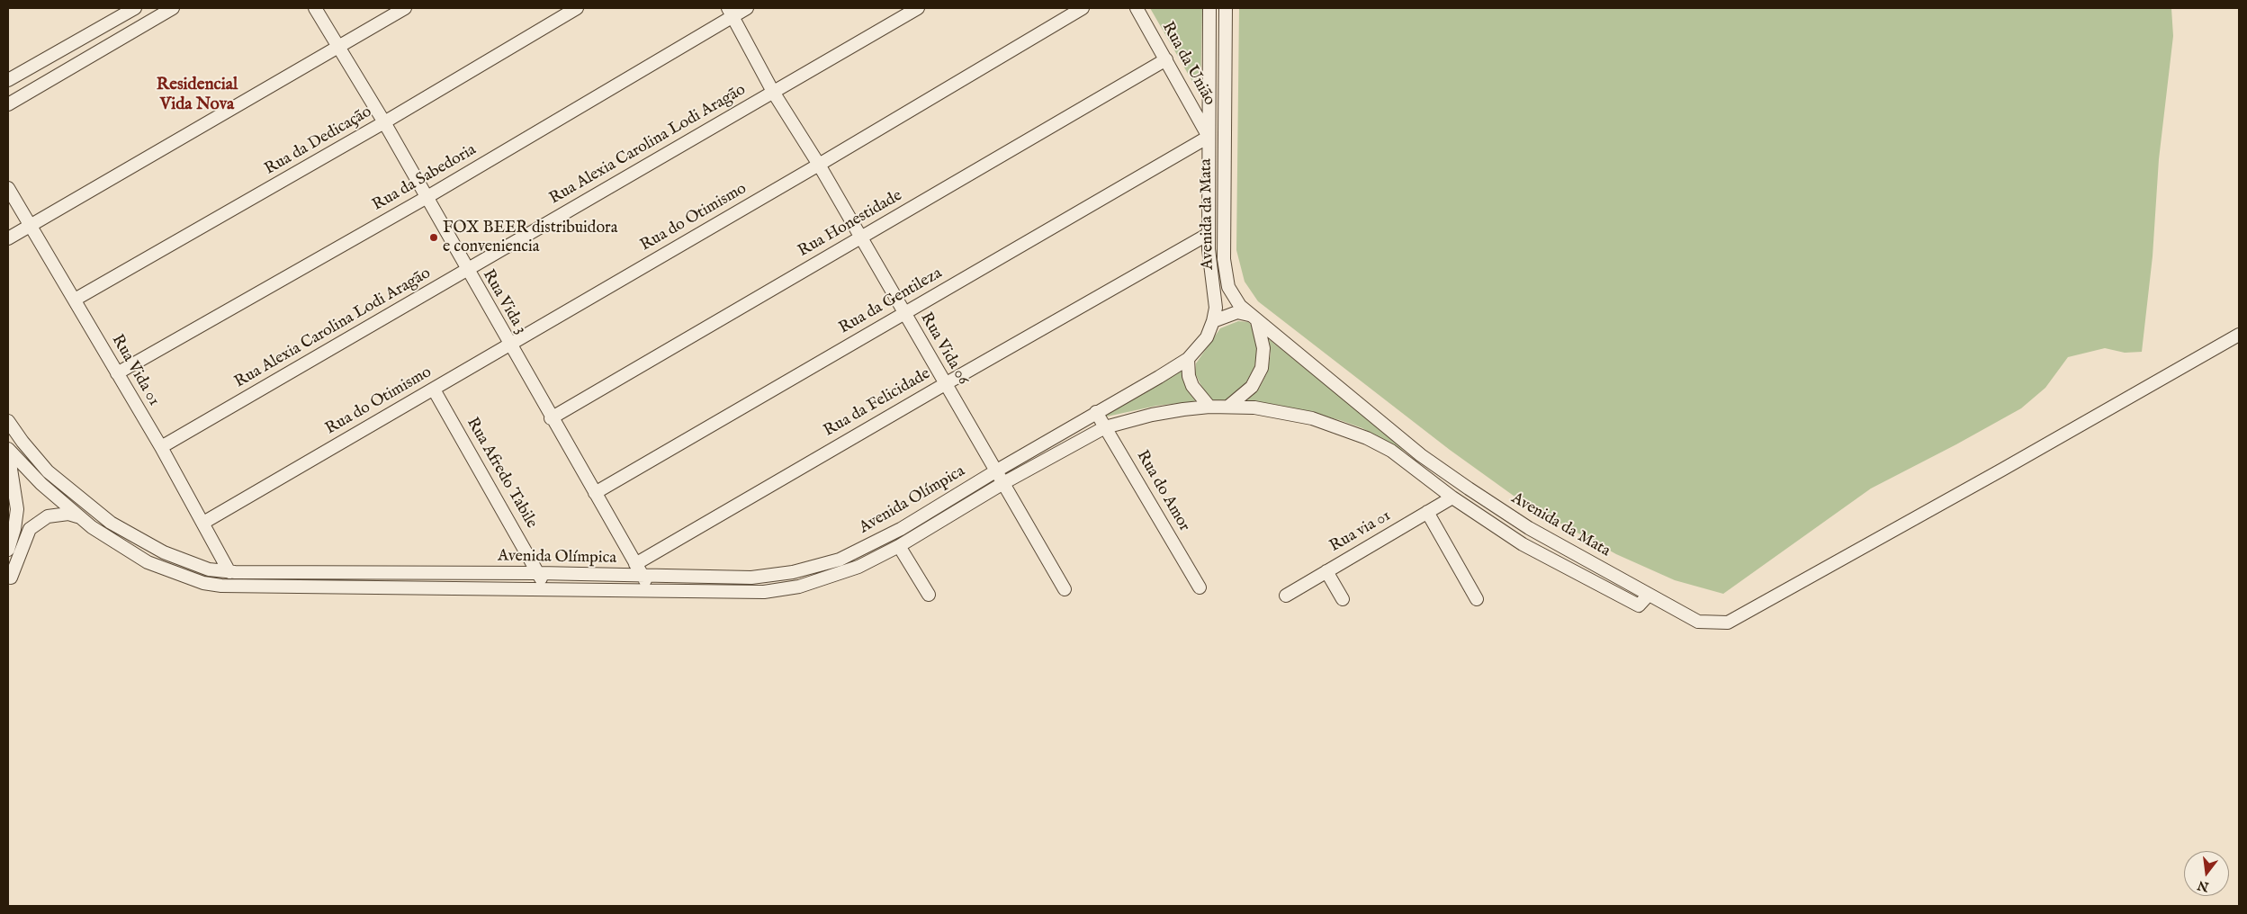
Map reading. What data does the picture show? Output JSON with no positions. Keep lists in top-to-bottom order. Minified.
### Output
{"streets":{"street":["Rua da União","Rua da Dedicação","Rua Alexia Carolina Lodi Aragão","Rua da Sabedoria","Avenida da Mata","Rua do Otimismo","Rua Honestidade","Rua da Gentileza","Rua Vida 3","Rua Vida 06","Rua Vida 01","Rua da Felicidade","Rua Afredo Tabile","Rua do Amor","Avenida Olímpica","Rua via 01"]},"crossings":[["Rua da União","Avenida da Mata"],["Rua da União","Rua Honestidade"],["Rua da União","Rua da Gentileza"],["Rua da Dedicação","Rua Vida 3"],["Rua da Dedicação","Rua Vida 01"],["Rua Alexia Carolina Lodi Aragão","Rua Vida 3"],["Rua Alexia Carolina Lodi Aragão","Rua Vida 06"],["Rua Alexia Carolina Lodi Aragão","Rua Vida 01"],["Rua da Sabedoria","Rua Vida 3"],["Rua da Sabedoria","Rua Vida 06"],["Rua da Sabedoria","Rua Vida 01"],["Avenida da Mata","Rua da Gentileza"],["Avenida da Mata","Rua da Felicidade"],["Avenida da Mata","Avenida Olímpica"],["Avenida da Mata","Rua via 01"],["Rua do Otimismo","Rua Vida 3"],["Rua do Otimismo","Rua Vida 06"],["Rua do Otimismo","Rua Vida 01"],["Rua do Otimismo","Rua Afredo Tabile"],["Rua Honestidade","Rua Vida 3"],["Rua Honestidade","Rua Vida 06"],["Rua da Gentileza","Rua Vida 3"],["Rua da Gentileza","Rua Vida 06"],["Rua Vida 3","Rua da Felicidade"],["Rua Vida 3","Avenida Olímpica"],["Rua Vida 06","Rua da Felicidade"],["Rua Vida 06","Avenida Olímpica"],["Rua Vida 01","Avenida Olímpica"],["Rua Afredo Tabile","Avenida Olímpica"],["Rua do Amor","Avenida Olímpica"]],"districts":["Residencial Vida Nova"],"places":["FOX BEER distribuidora e conveniencia"],"north":"bottom"}
